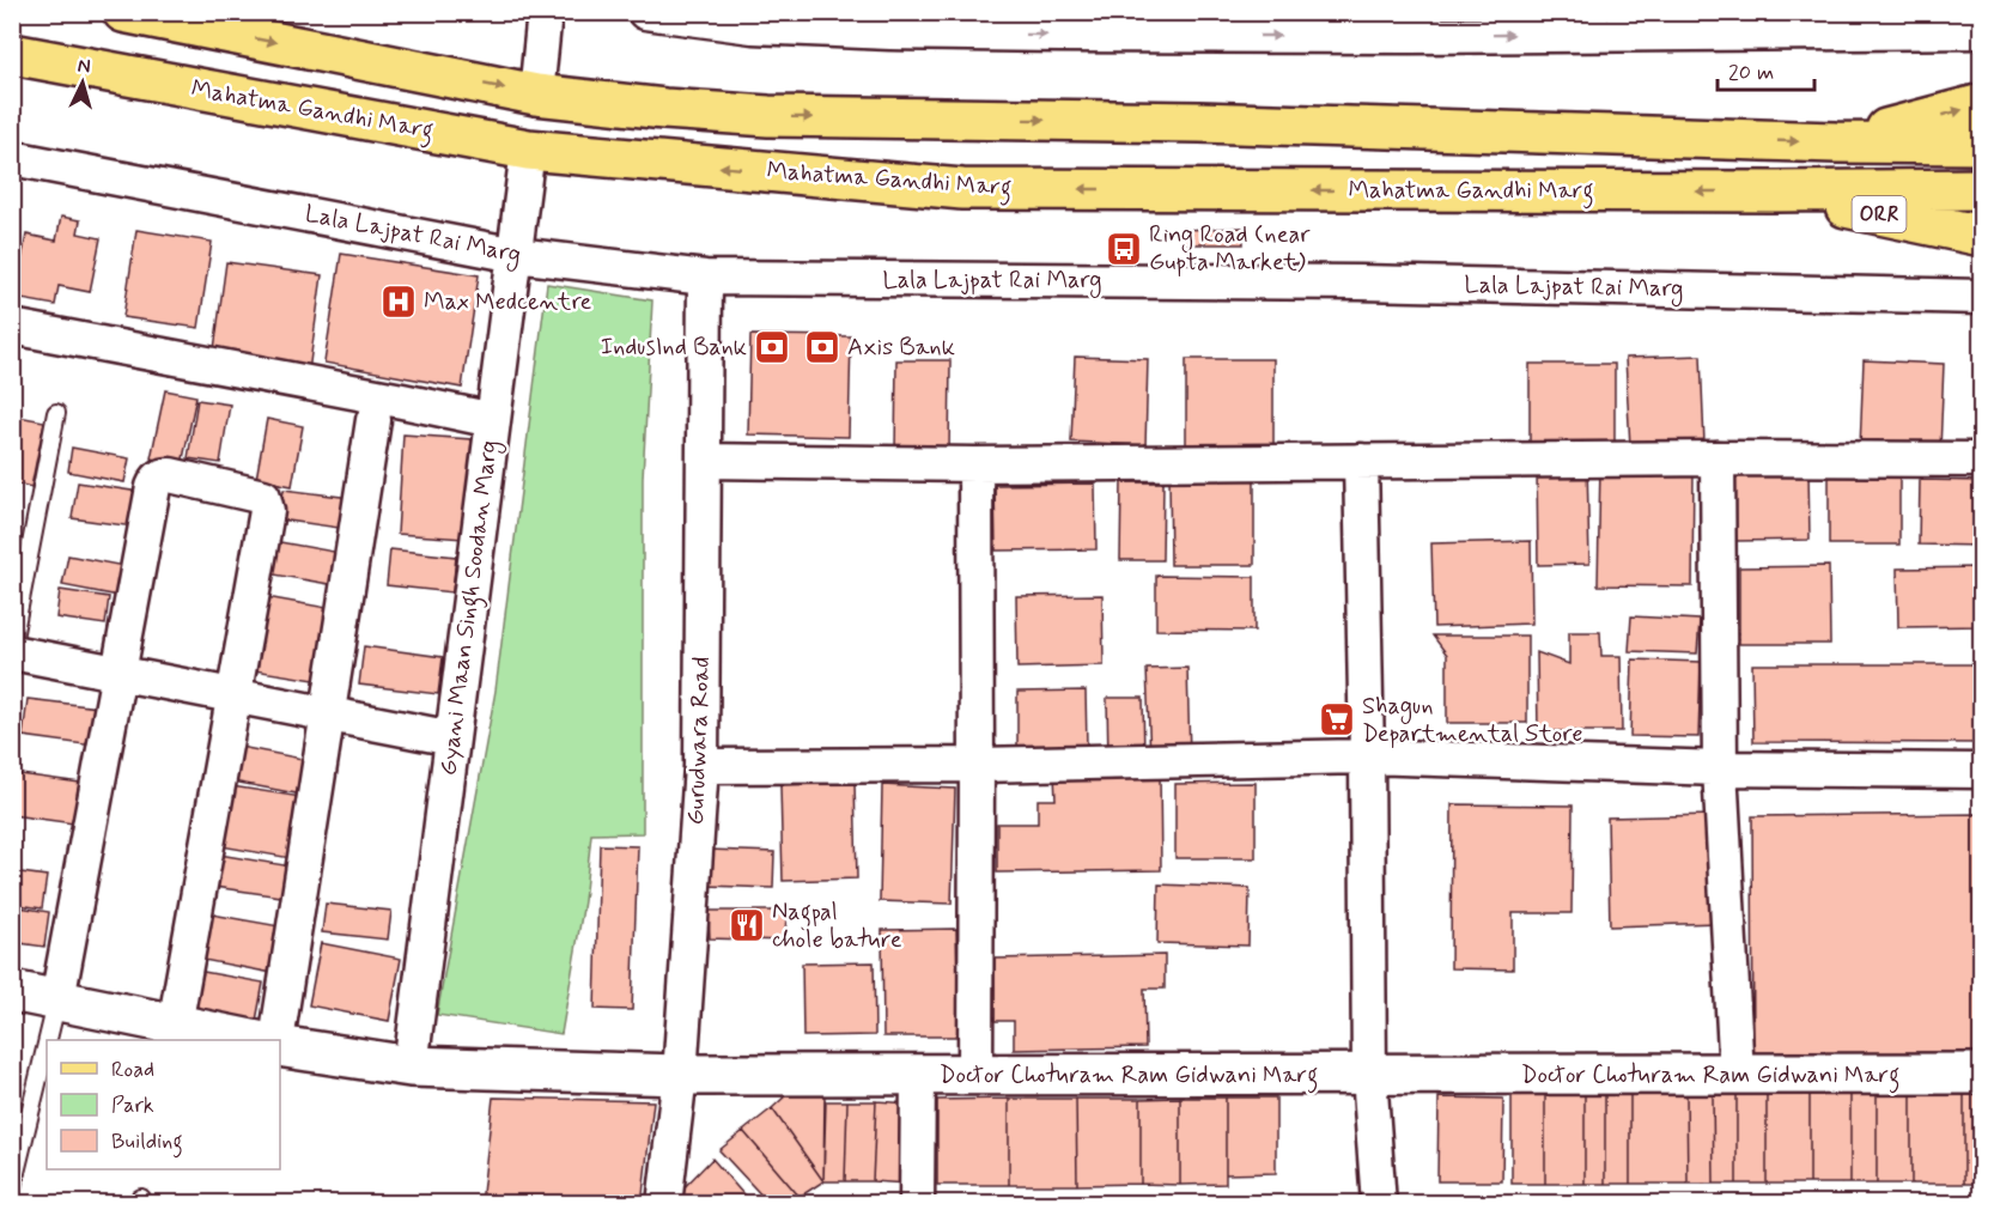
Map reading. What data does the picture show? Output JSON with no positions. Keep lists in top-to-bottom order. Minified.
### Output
{"streets":{"main road":["Mahatma Gandhi Marg","ORR"],"street":["Lala Lajpat Rai Marg","Gyani Maan Singh Soodan Marg","Gurudwara Road","Doctor Choturam Ram Gidwani Marg"]},"crossings":[["Mahatma Gandhi Marg","ORR"],["Mahatma Gandhi Marg","Gyani Maan Singh Soodan Marg"],["Lala Lajpat Rai Marg","Gyani Maan Singh Soodan Marg"],["Lala Lajpat Rai Marg","Gurudwara Road"],["Gyani Maan Singh Soodan Marg","Doctor Choturam Ram Gidwani Marg"],["Gurudwara Road","Doctor Choturam Ram Gidwani Marg"]],"places":{"bus stop":["Ring Road (near Gupta Market)"],"hospital":["Max Medcentre"],"bank":["IndusInd Bank","Axis Bank"],"supermarket":["Shagun Departmental Store"],"restaurant":["Nagpal chole bature"]},"legend":["Road","Park","Building"],"scale_bar":"20 m","north":"top"}
